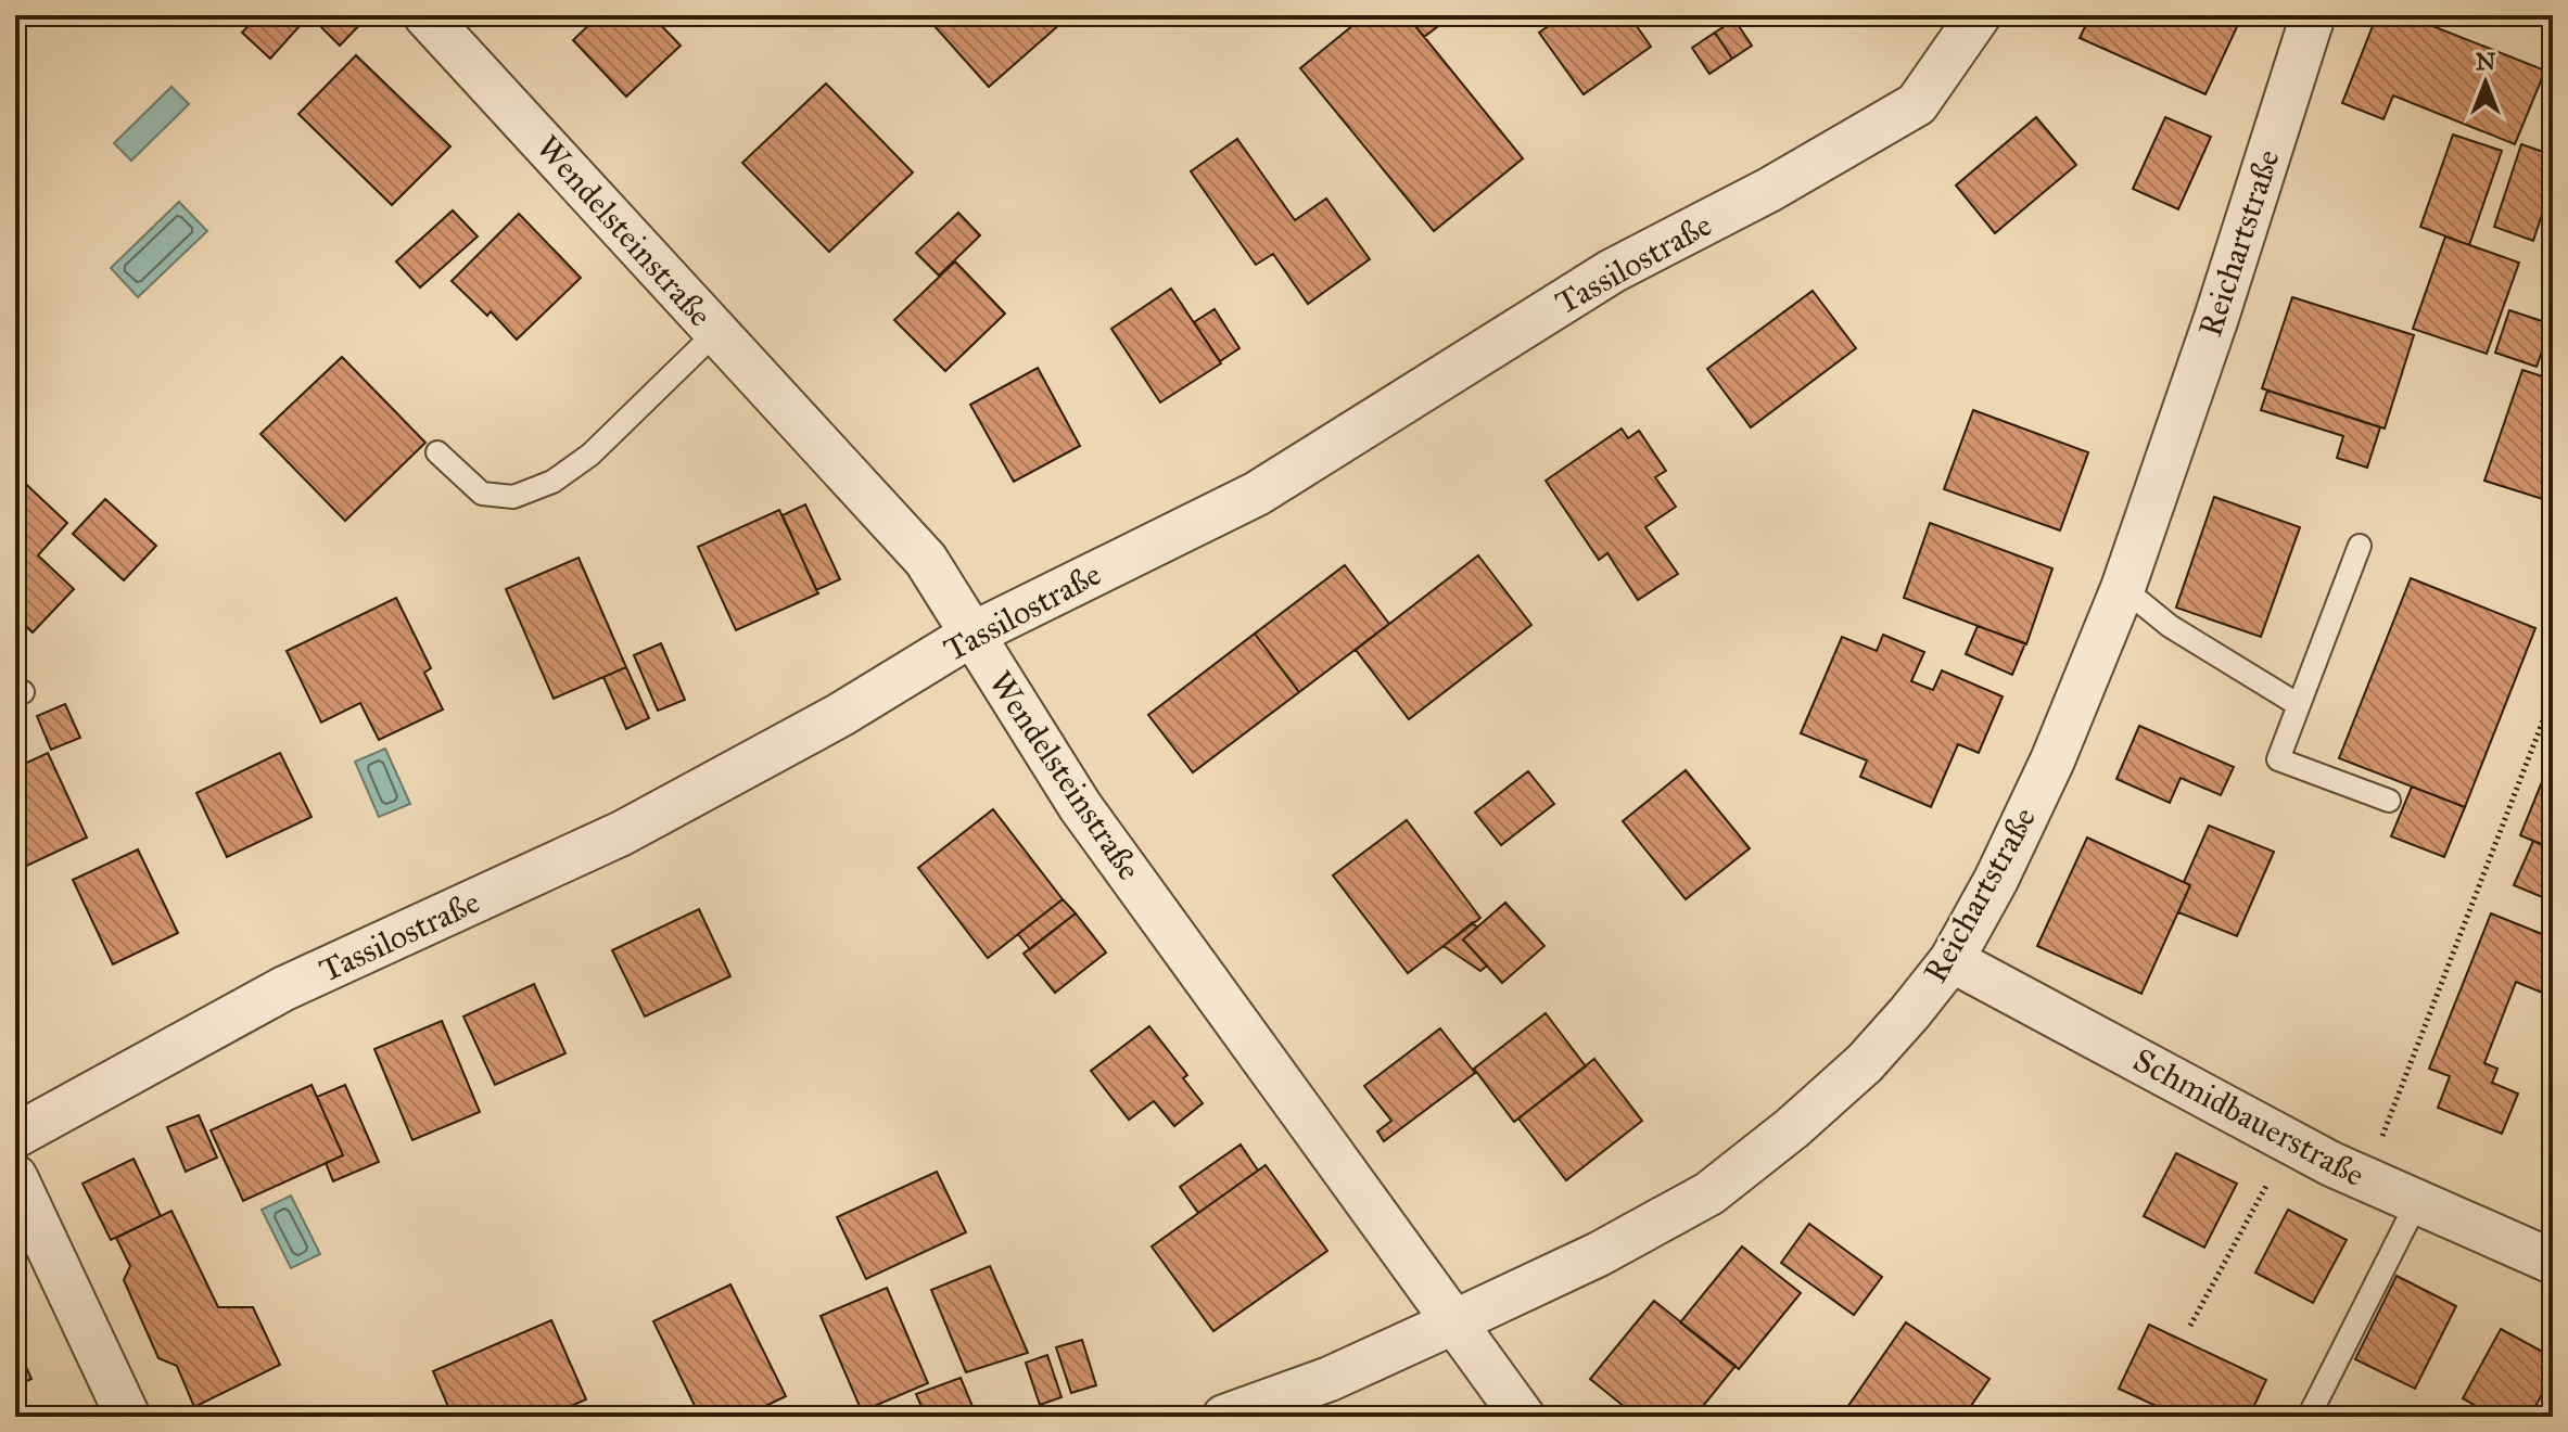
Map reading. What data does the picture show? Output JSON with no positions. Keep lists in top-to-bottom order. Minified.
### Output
{"streets":{"street":["Wendelsteinstraße","Reichartstraße","Tassilostraße","Schmidbauerstraße"]},"crossings":[["Wendelsteinstraße","Reichartstraße"],["Wendelsteinstraße","Tassilostraße"],["Reichartstraße","Schmidbauerstraße"]],"north":"top"}
